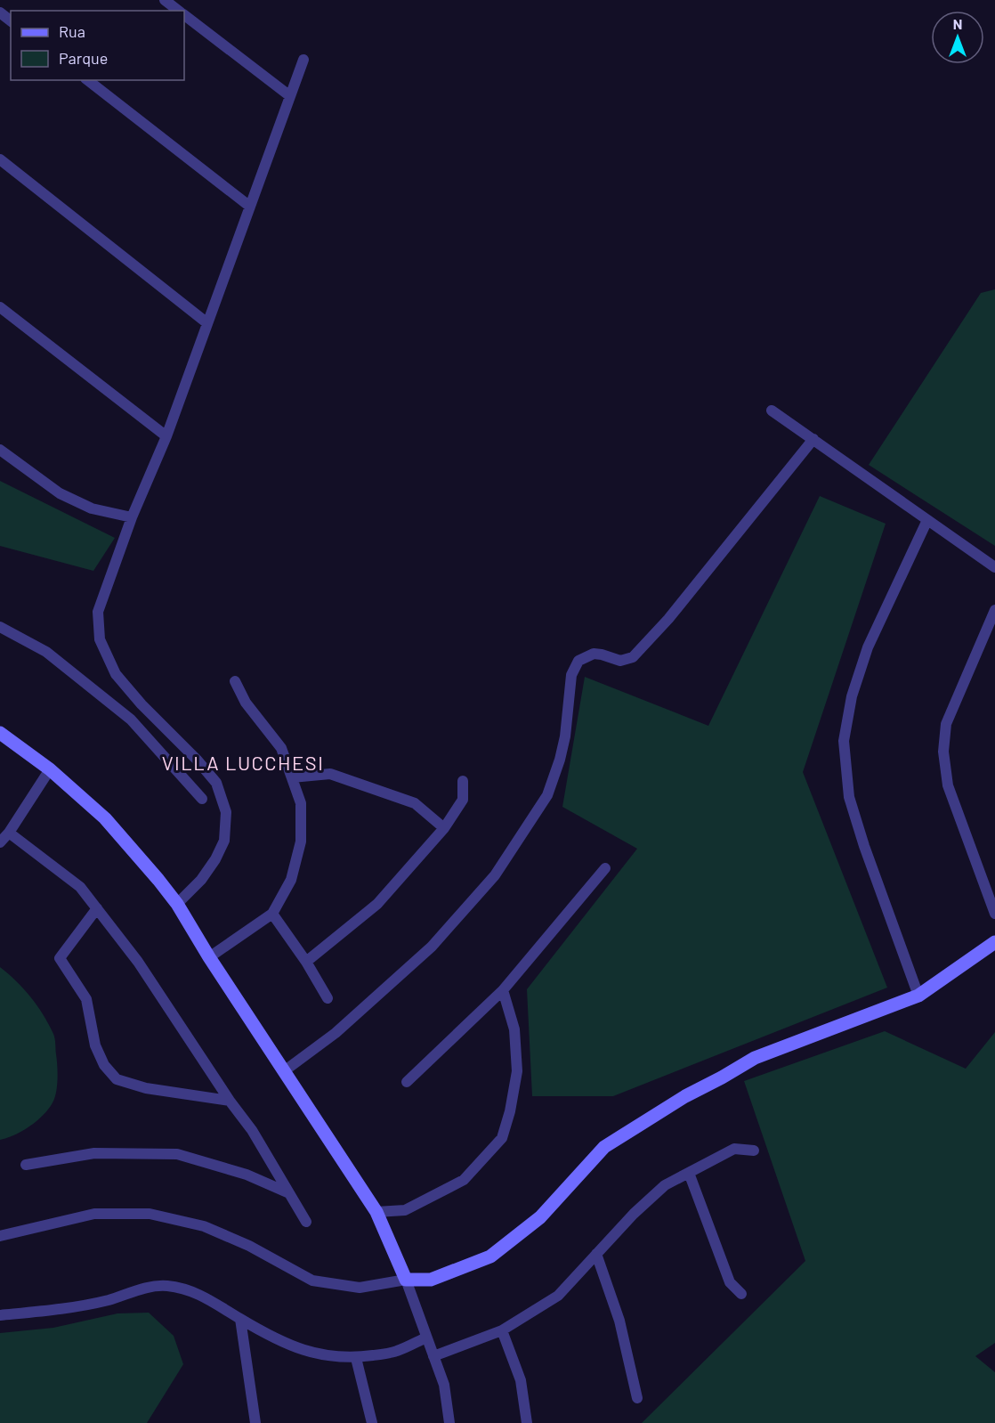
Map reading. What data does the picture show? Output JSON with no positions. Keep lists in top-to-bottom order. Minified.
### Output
{"districts":["VILLA LUCCHESI"],"legend":["Rua","Parque"],"north":"top"}
